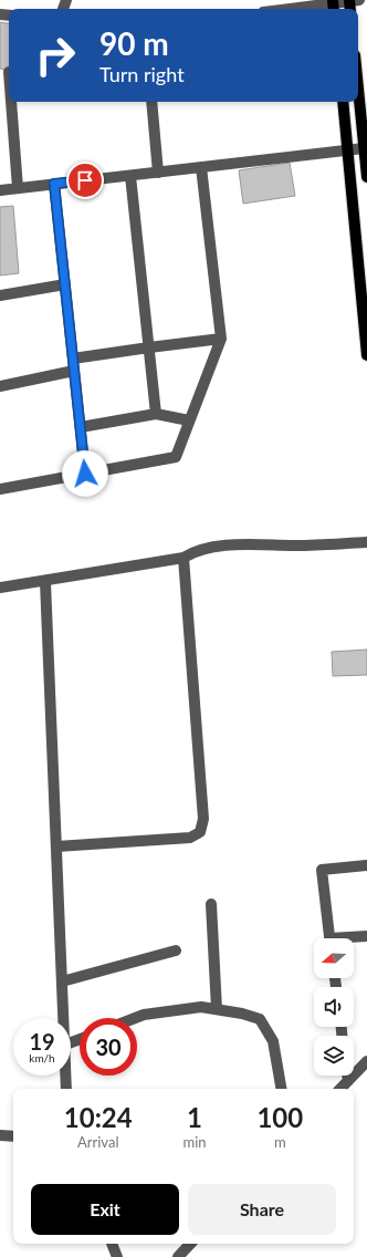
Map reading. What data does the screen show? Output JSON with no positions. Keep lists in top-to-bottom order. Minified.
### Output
{"north":"left","page":{"turn":["90 m","Turn right"],"speed":"19 km/h","limit":"30","eta":["10:24","Arrival","1","min","100","m"],"buttons":["Exit","Share"]}}
